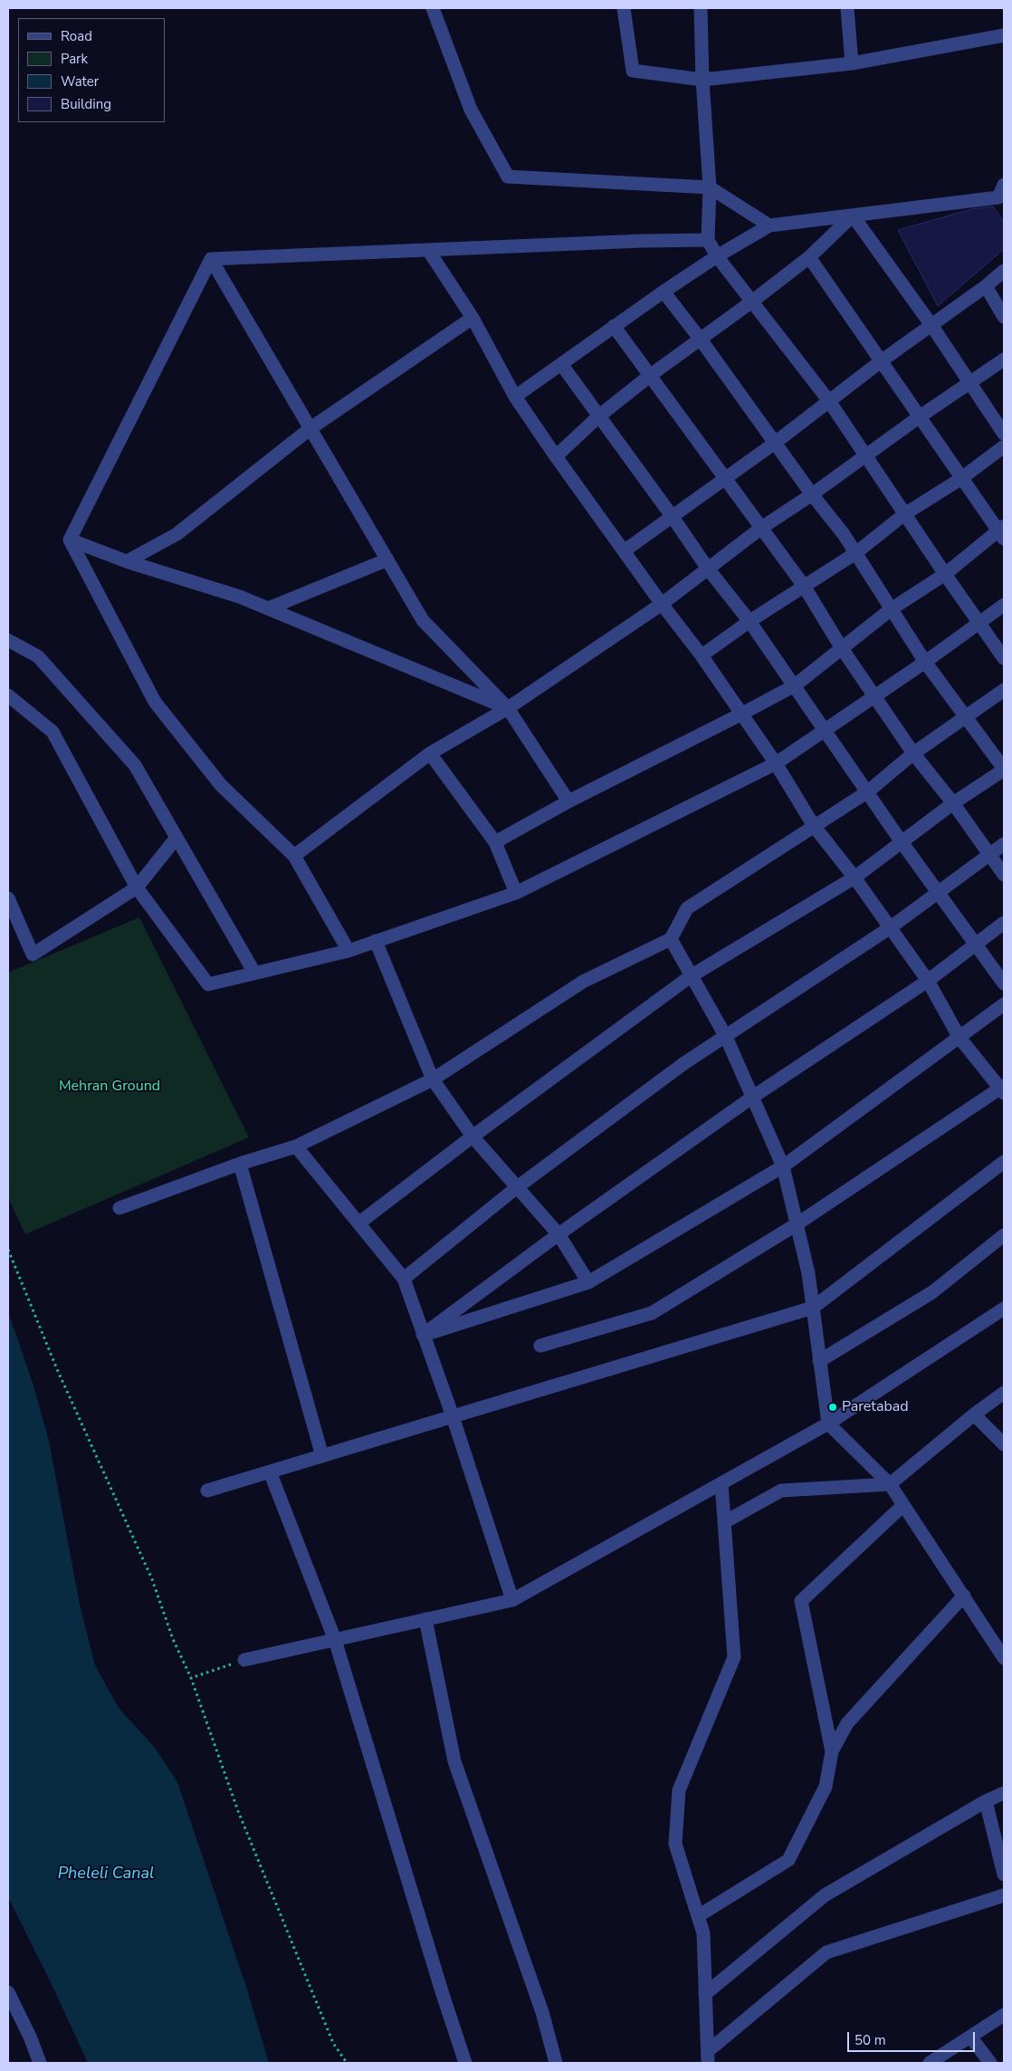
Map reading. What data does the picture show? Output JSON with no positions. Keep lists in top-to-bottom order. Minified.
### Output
{"water":["Pheleli Canal"],"parks":["Mehran Ground"],"places":["Paretabad"],"legend":["Road","Park","Water","Building"],"scale_bar":"50 m"}
